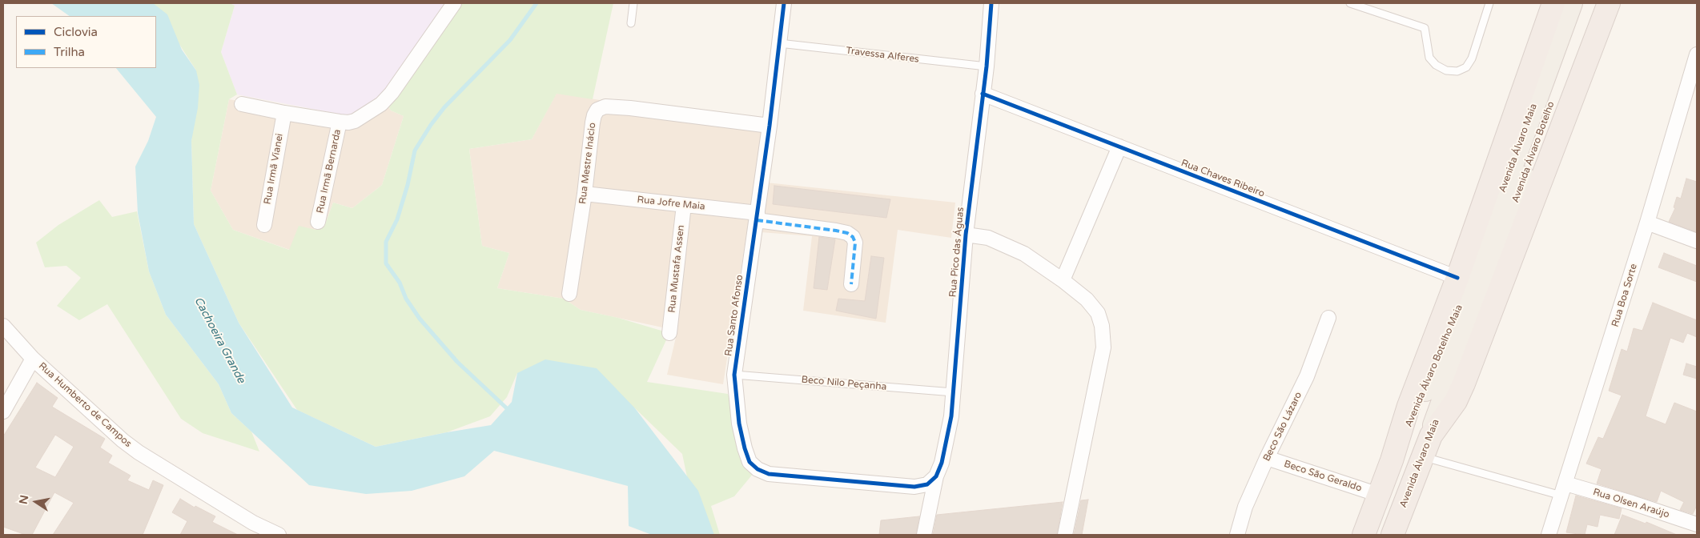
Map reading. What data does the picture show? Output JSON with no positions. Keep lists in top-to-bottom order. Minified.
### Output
{"streets":{"highway":["Avenida Álvaro Maia"],"main road":["Avenida Álvaro Botelho"],"street":["Rua Mestre Inácio","Rua Irmã Vianei","Rua Irmã Bernarda","Rua Chaves Ribeiro","Rua Jofre Maia","Rua Pico das Águas","Rua Mustafa Assen","Rua Boa Sorte","Rua Santo Afonso","Rua Humberto de Campos","Beco São Lázaro","Beco São Geraldo","Rua Olsen Araújo"],"lane":["Travessa Alferes","Beco Nilo Peçanha"]},"crossings":[["Travessa Alferes","Rua Pico das Águas"],["Travessa Alferes","Rua Santo Afonso"],["Avenida Álvaro Maia","Avenida Álvaro Botelho"],["Avenida Álvaro Maia","Rua Chaves Ribeiro"],["Avenida Álvaro Botelho","Rua Chaves Ribeiro"],["Rua Mestre Inácio","Rua Jofre Maia"],["Rua Mestre Inácio","Rua Santo Afonso"],["Rua Chaves Ribeiro","Rua Pico das Águas"],["Rua Jofre Maia","Rua Mustafa Assen"],["Rua Jofre Maia","Rua Santo Afonso"],["Rua Pico das Águas","Rua Santo Afonso"],["Rua Pico das Águas","Beco Nilo Peçanha"],["Rua Boa Sorte","Rua Olsen Araújo"],["Rua Santo Afonso","Beco Nilo Peçanha"],["Beco São Lázaro","Beco São Geraldo"]],"water":["Cachoeira Grande"],"legend":["Ciclovia","Trilha"],"north":"left"}
